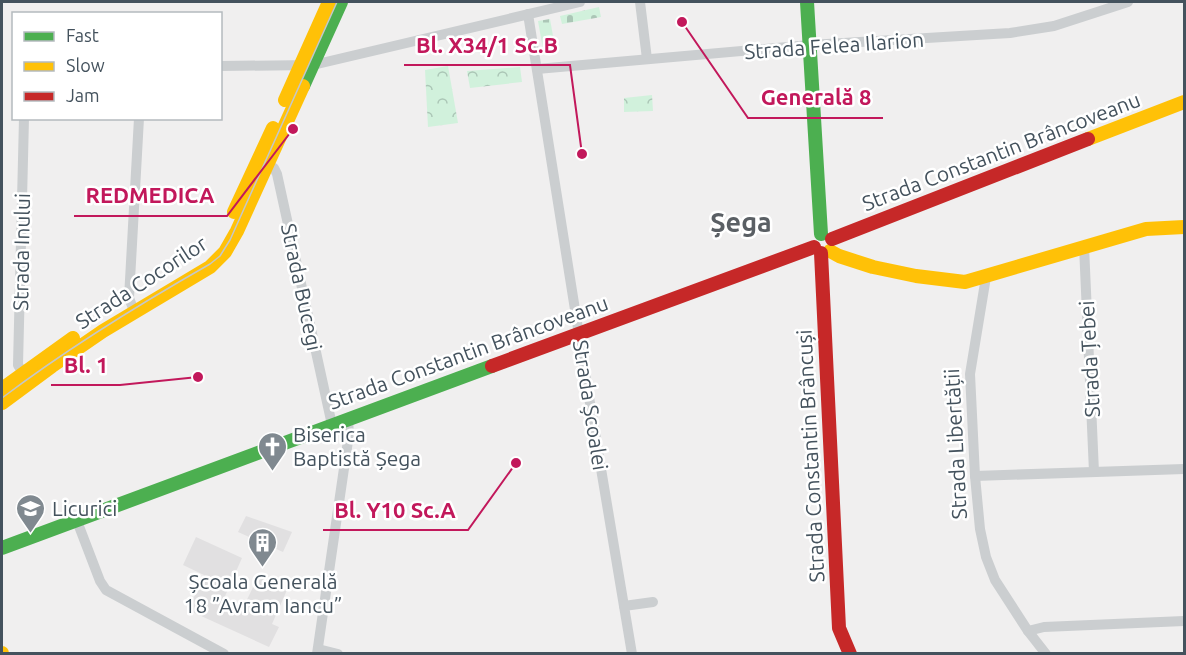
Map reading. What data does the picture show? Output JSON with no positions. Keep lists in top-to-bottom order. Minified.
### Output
{"streets":{"street":["Strada Felea Ilarion","Strada Constantin Brâncoveanu","Strada Inului","Strada Cocorilor","Strada Bucegi","Strada Țebei","Strada Școalei","Strada Libertății","Strada Constantin Brâncuși"]},"crossings":[["Strada Felea Ilarion","Strada Școalei"],["Strada Felea Ilarion","Strada Constantin Brâncuși"],["Strada Constantin Brâncoveanu","Strada Bucegi"],["Strada Constantin Brâncoveanu","Strada Școalei"],["Strada Constantin Brâncoveanu","Strada Constantin Brâncuși"],["Strada Inului","Strada Cocorilor"],["Strada Cocorilor","Strada Bucegi"]],"districts":["Șega"],"places":{"other":["Generală 8","REDMEDICA","Bl. X34/1 Sc.B","Bl. 1","Bl. Y10 Sc.A"],"church":["Biserica Baptistă Șega"],"school or university":["Licurici"],"building":["Școala Generală 18 ”Avram Iancu”"]},"legend":["Fast","Slow","Jam"]}
